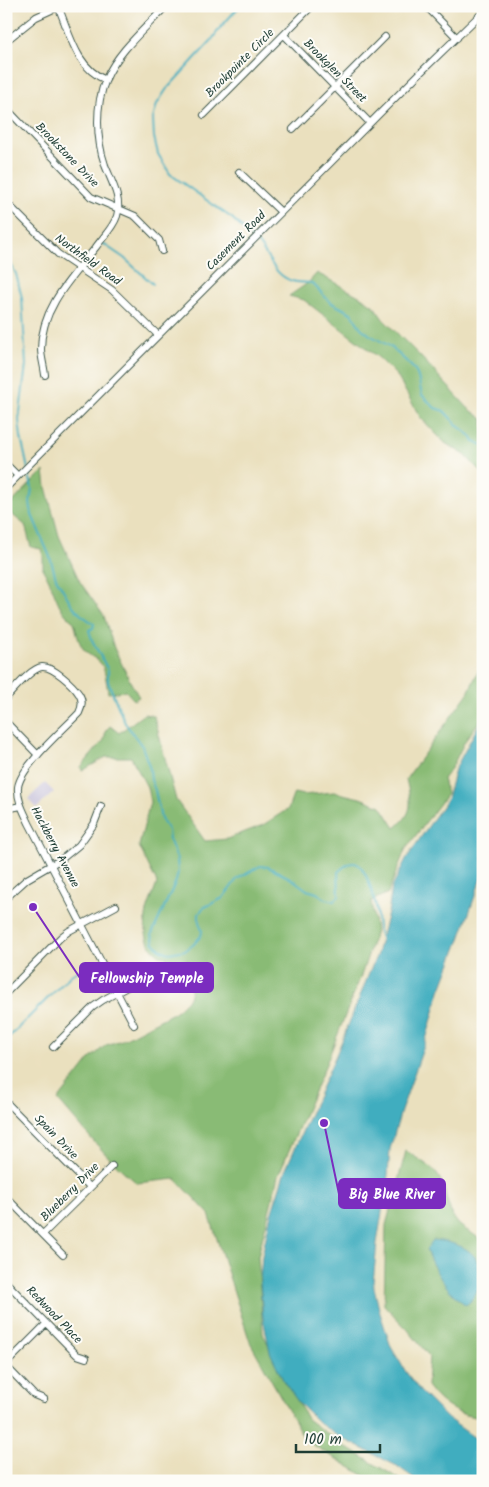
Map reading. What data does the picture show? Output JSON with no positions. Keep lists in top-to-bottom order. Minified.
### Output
{"streets":{"street":["Brookpointe Circle","Brookglen Street","Brookstone Drive","Casement Road","Northfield Road","Hackberry Avenue","Spain Drive","Blueberry Drive","Redwood Place"]},"crossings":[["Brookpointe Circle","Brookglen Street"],["Brookglen Street","Casement Road"],["Casement Road","Northfield Road"],["Spain Drive","Blueberry Drive"]],"places":["Fellowship Temple","Big Blue River"],"scale_bar":"100 m"}
